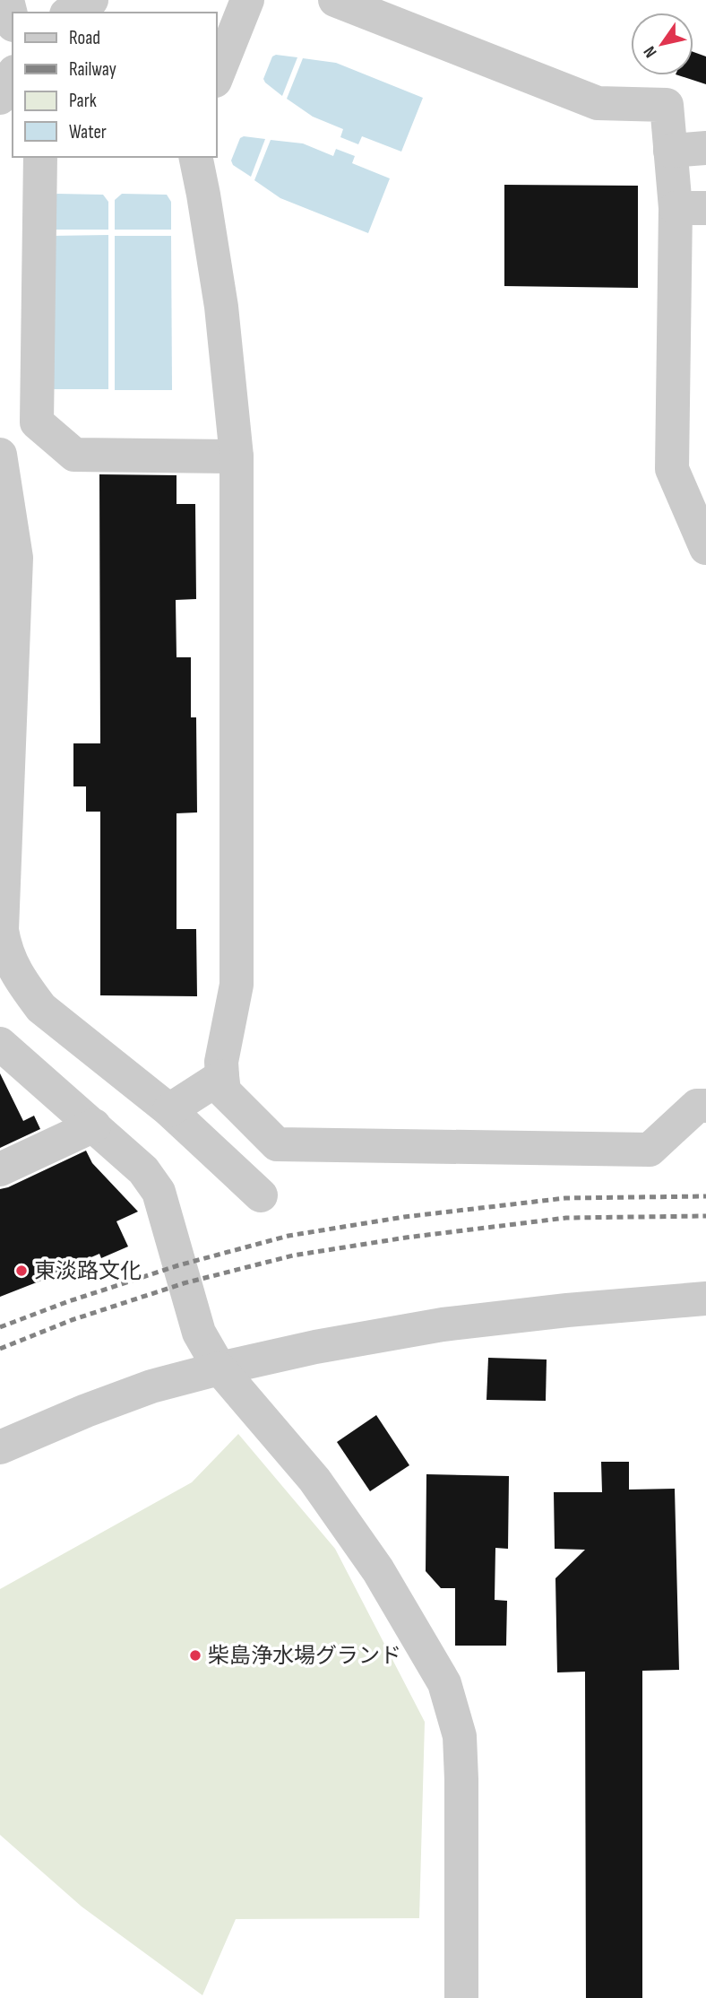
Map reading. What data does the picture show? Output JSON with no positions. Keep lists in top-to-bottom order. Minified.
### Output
{"places":["東淡路文化","柴島浄水場グランド"],"legend":["Road","Railway","Park","Water"],"north":"bottom left"}
